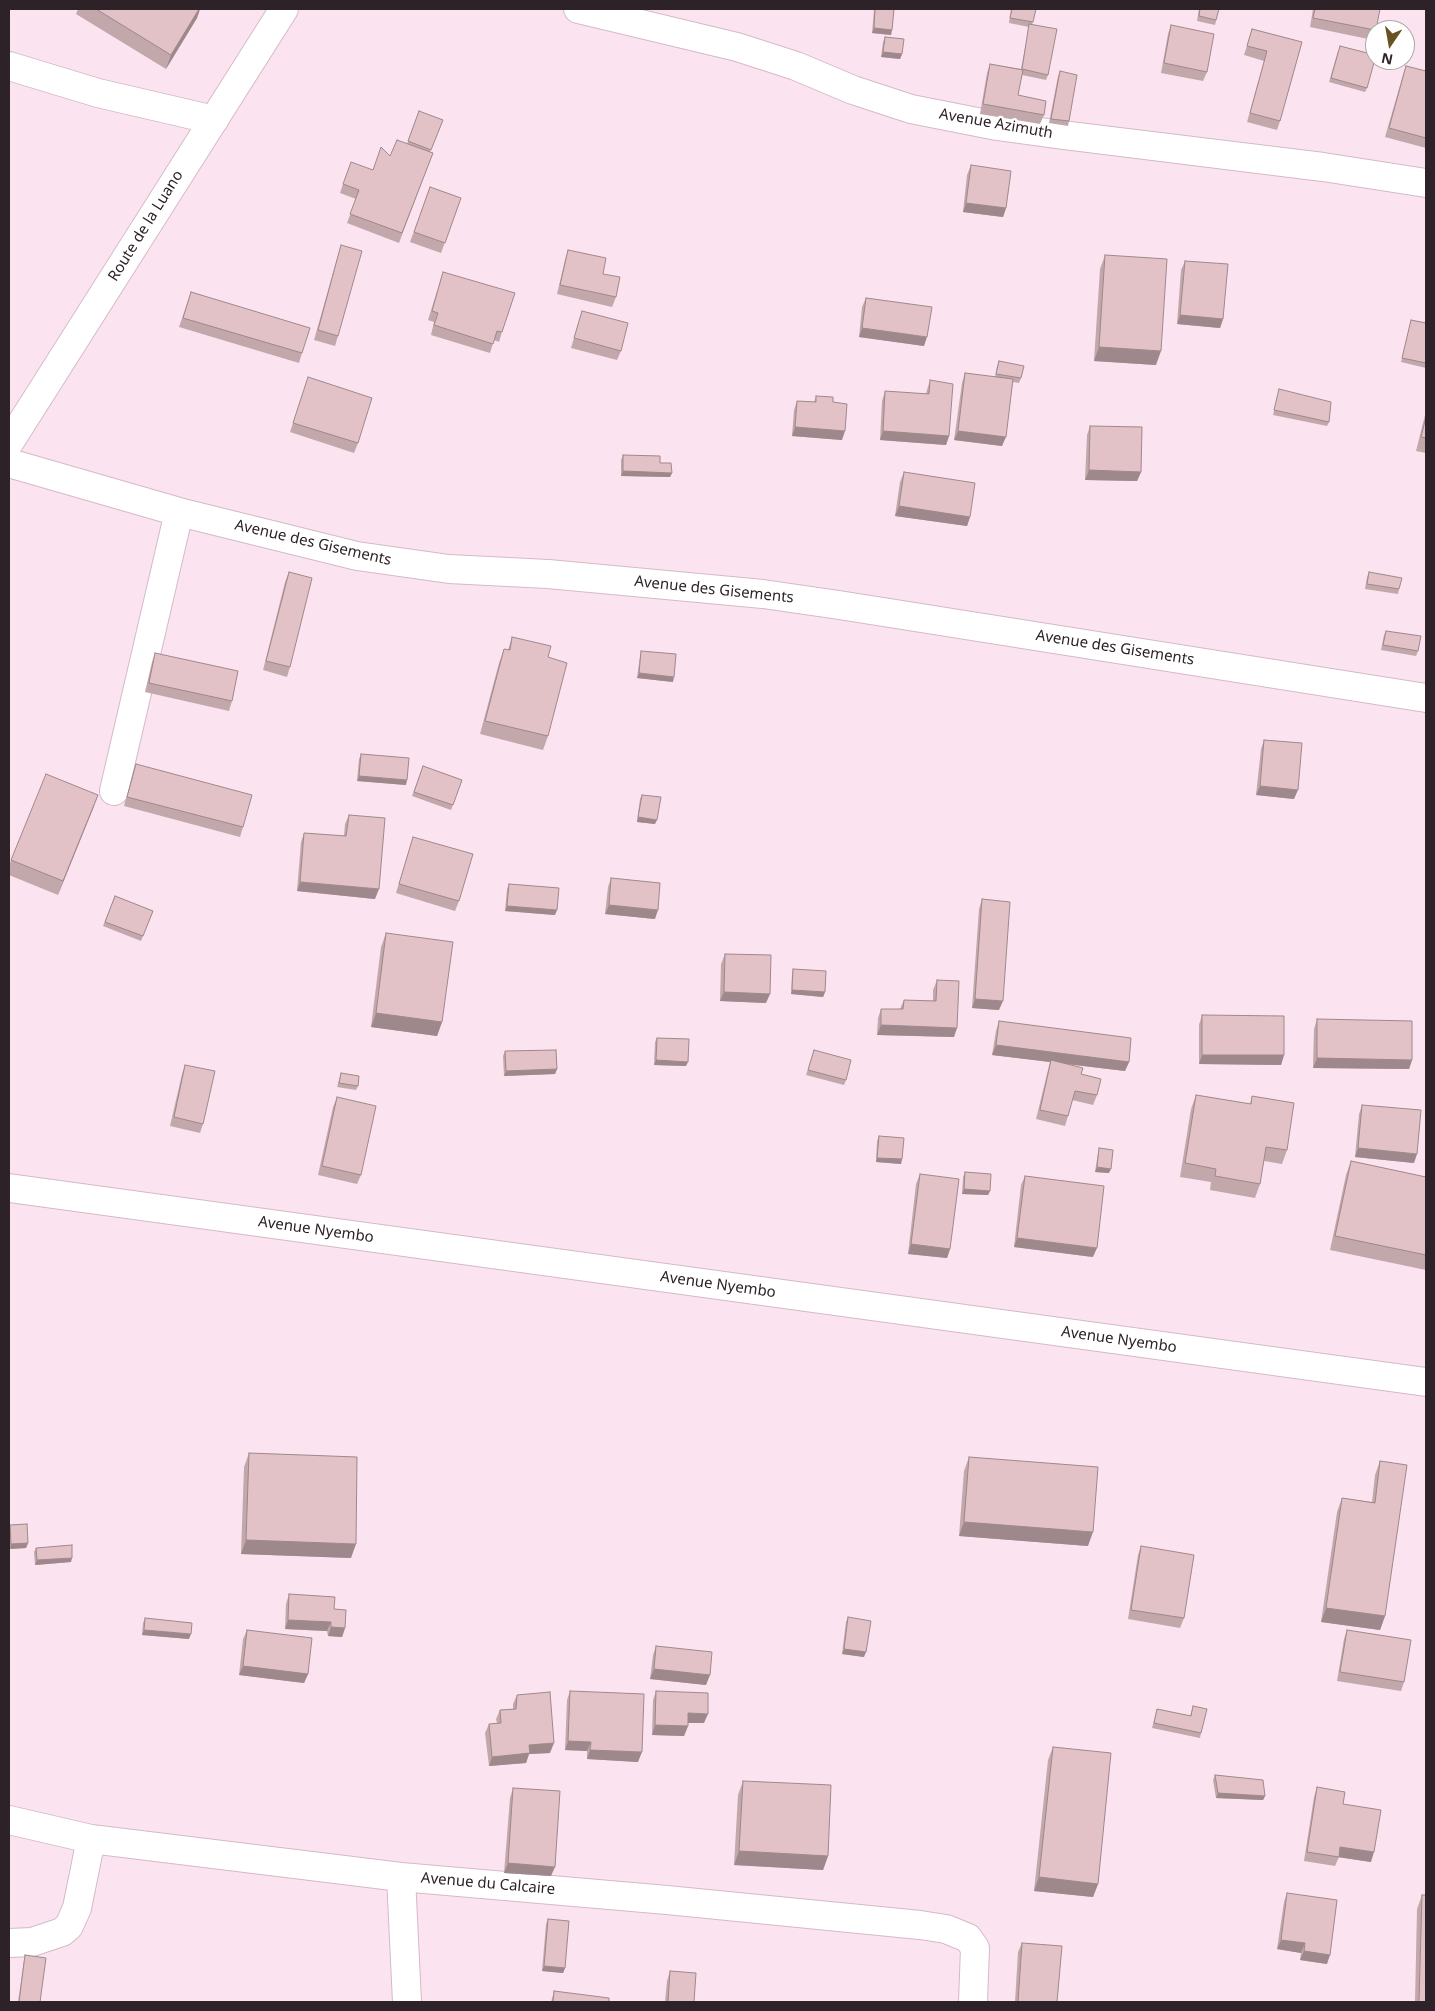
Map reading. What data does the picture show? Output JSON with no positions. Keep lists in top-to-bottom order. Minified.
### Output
{"streets":{"street":["Avenue Azimuth","Route de la Luano","Avenue des Gisements","Avenue Nyembo","Avenue du Calcaire"]},"north":"bottom"}
